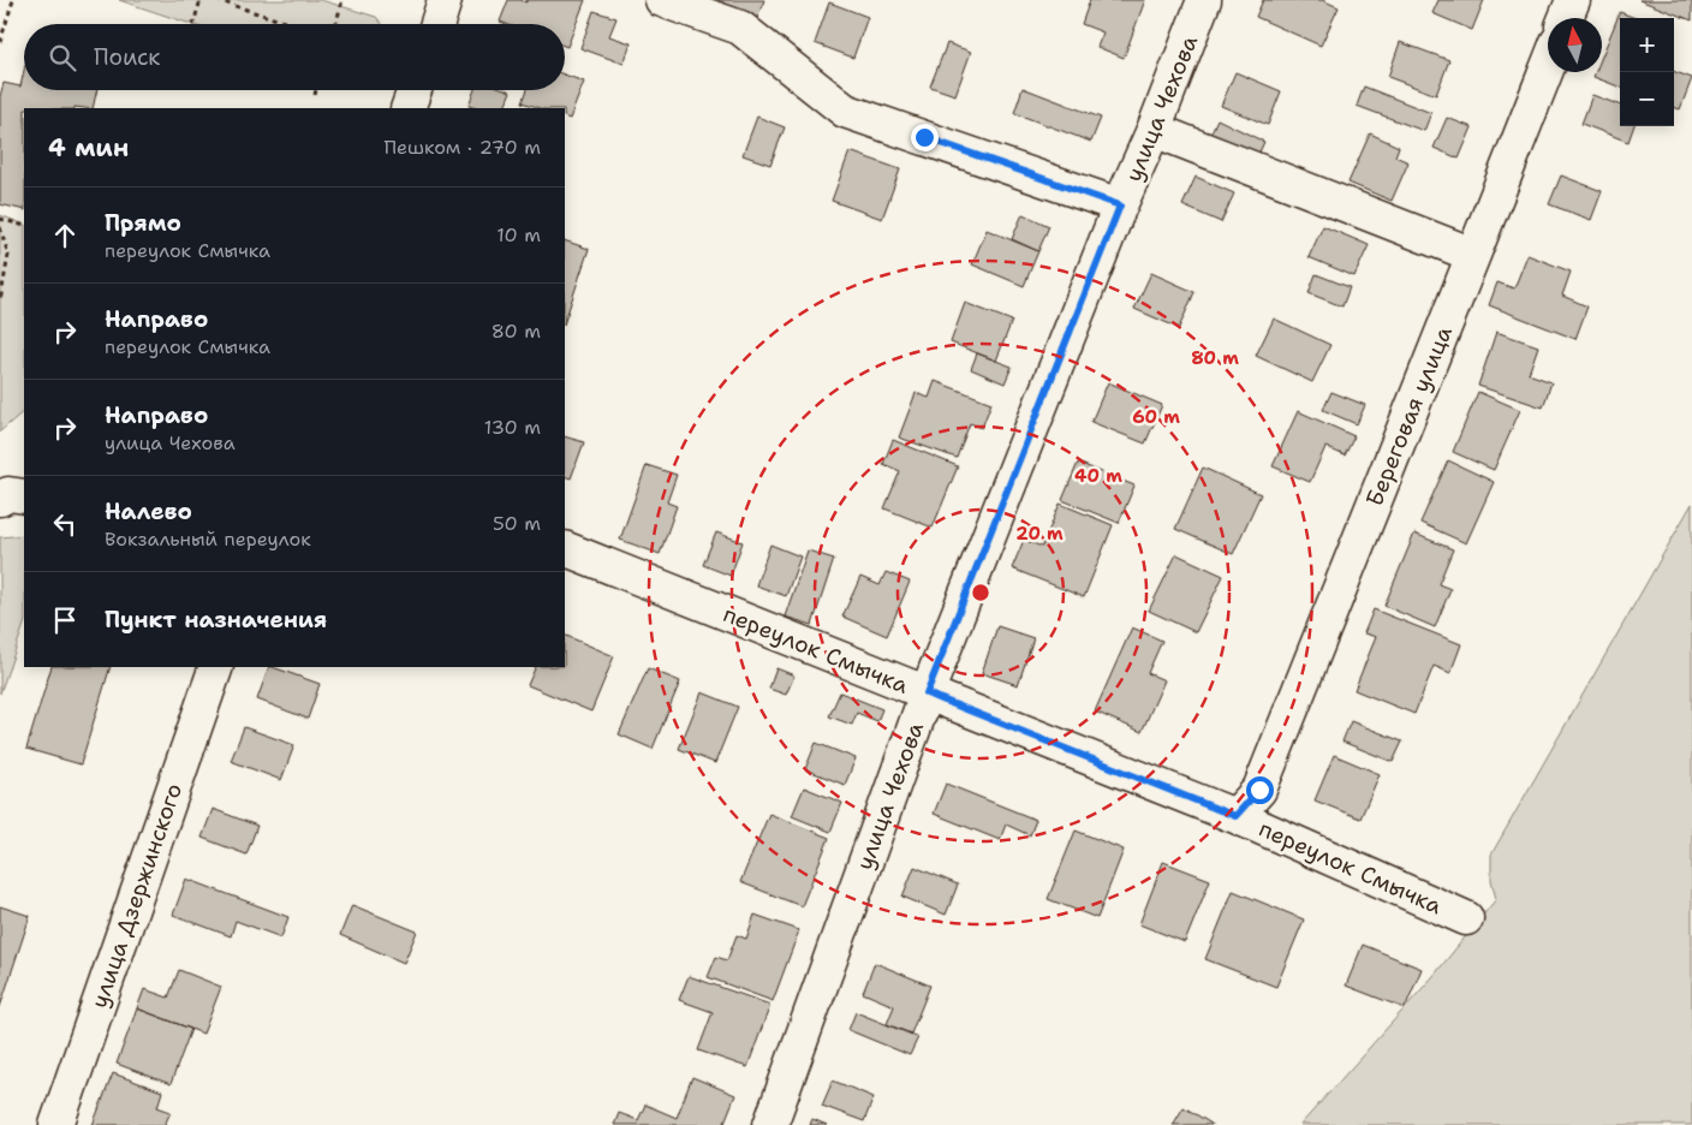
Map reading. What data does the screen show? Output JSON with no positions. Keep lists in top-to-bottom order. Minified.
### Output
{"streets":{"street":["улица Чехова","Береговая улица","переулок Смычка","улица Дзержинского"]},"crossings":[["улица Чехова","переулок Смычка"],["Береговая улица","переулок Смычка"]],"north":"top","page":{"map_buttons":["+","−"],"search":"Поиск","heading":["4 мин","Пешком · 270 m"],"list":[["Прямо","переулок Смычка","10 m"],["Направо","переулок Смычка","80 m"],["Направо","улица Чехова","130 m"],["Налево","Вокзальный переулок","50 m"],"Пункт назначения"]},"rings":["80 m","60 m","40 m","20 m"]}
